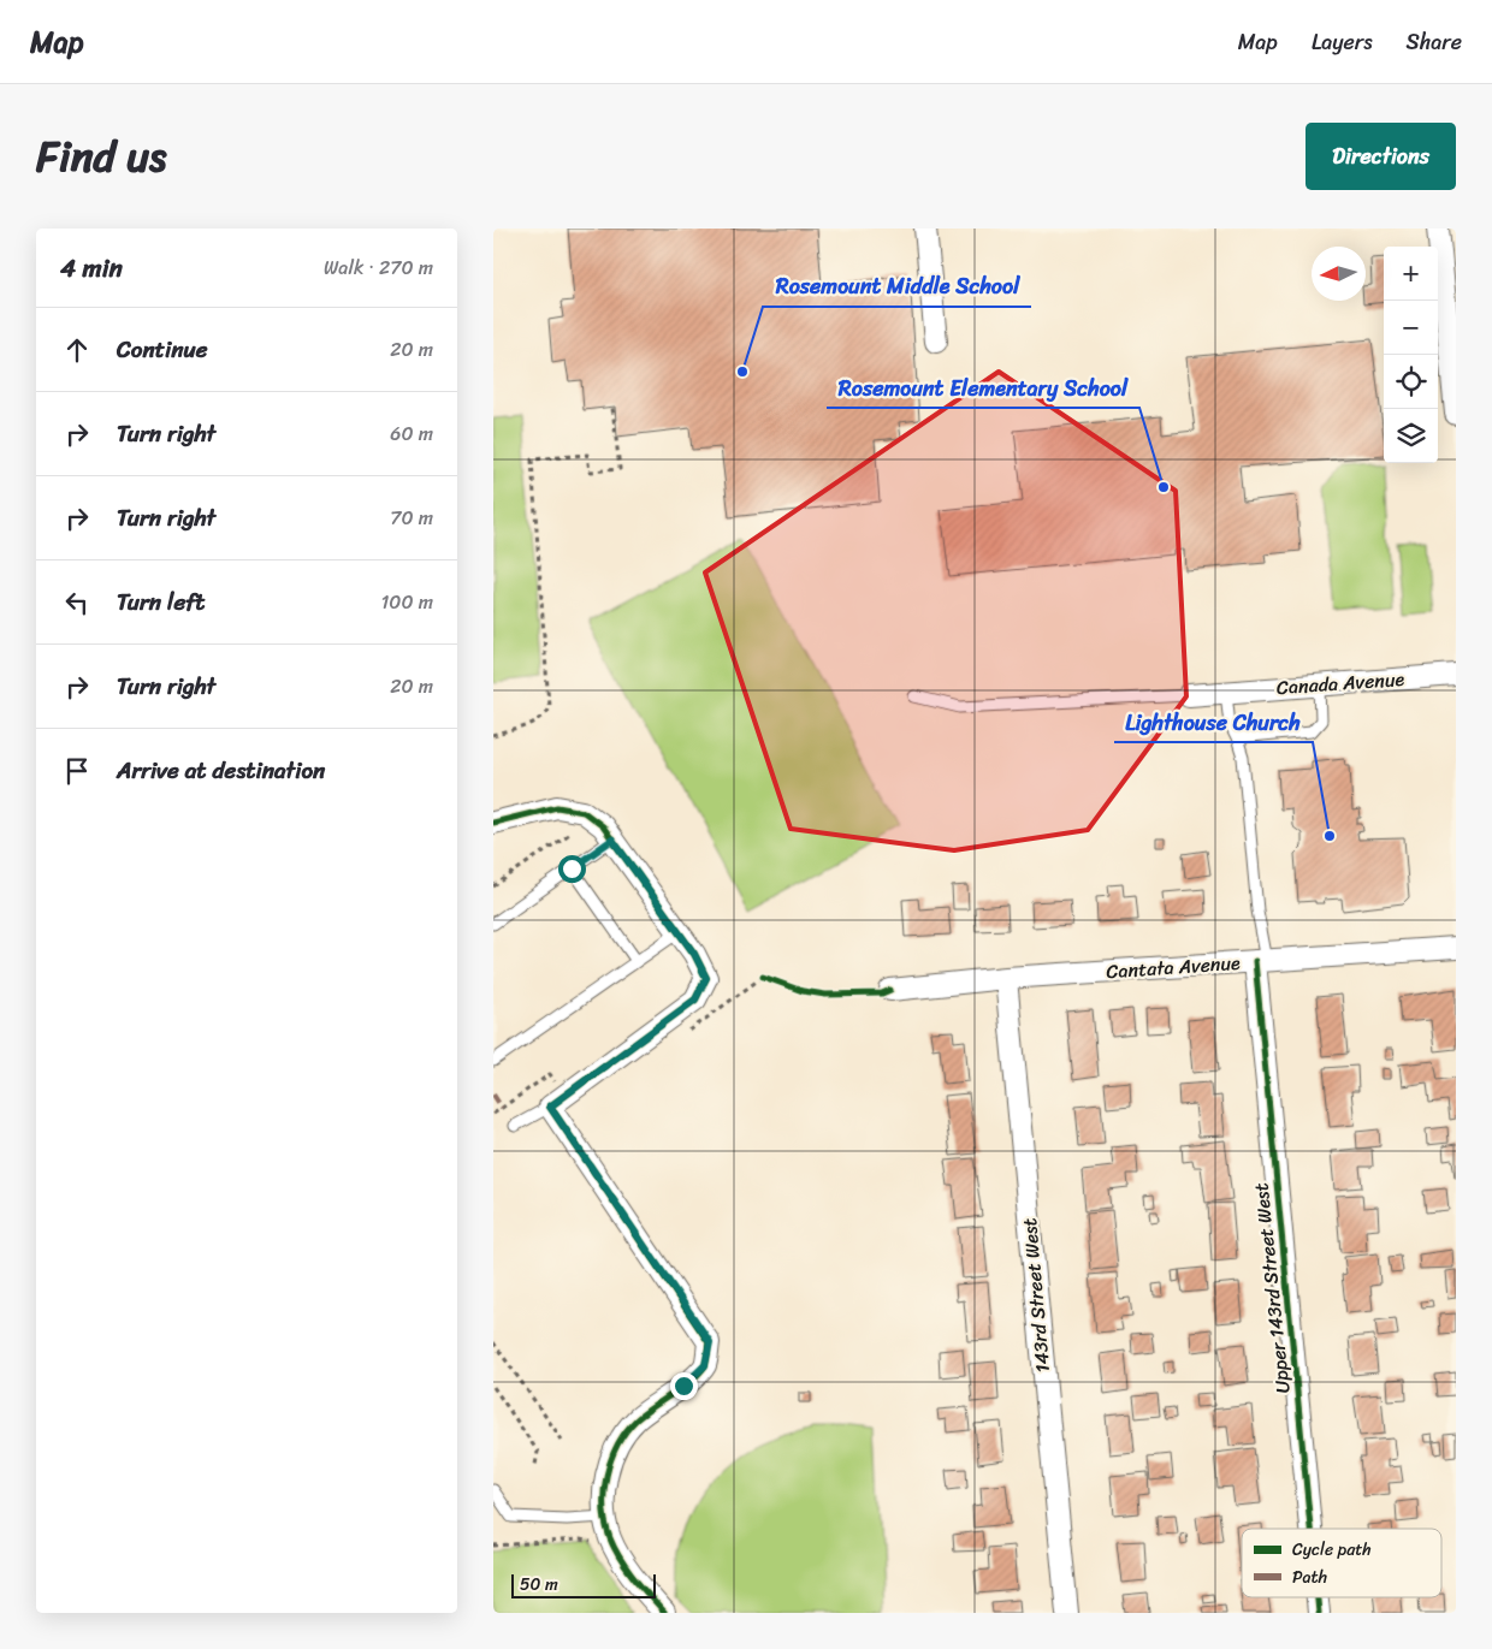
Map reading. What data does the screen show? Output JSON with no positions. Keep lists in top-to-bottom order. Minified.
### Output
{"streets":{"street":["Canada Avenue","Cantata Avenue","Upper 143rd Street West","143rd Street West"]},"crossings":[["Cantata Avenue","Upper 143rd Street West"],["Cantata Avenue","143rd Street West"]],"places":["Rosemount Middle School","Rosemount Elementary School","Lighthouse Church"],"legend":["Cycle path","Path"],"scale_bar":"50 m","north":"left","page":{"header":"Map","nav":["Map","Layers","Share"],"title":"Find us","buttons":"Directions","heading":["4 min","Walk · 270 m"],"map_buttons":["+","−"],"list":[["Continue","20 m"],["Turn right","60 m"],["Turn right","70 m"],["Turn left","100 m"],["Turn right","20 m"],"Arrive at destination"],"scale":"50 m"}}
